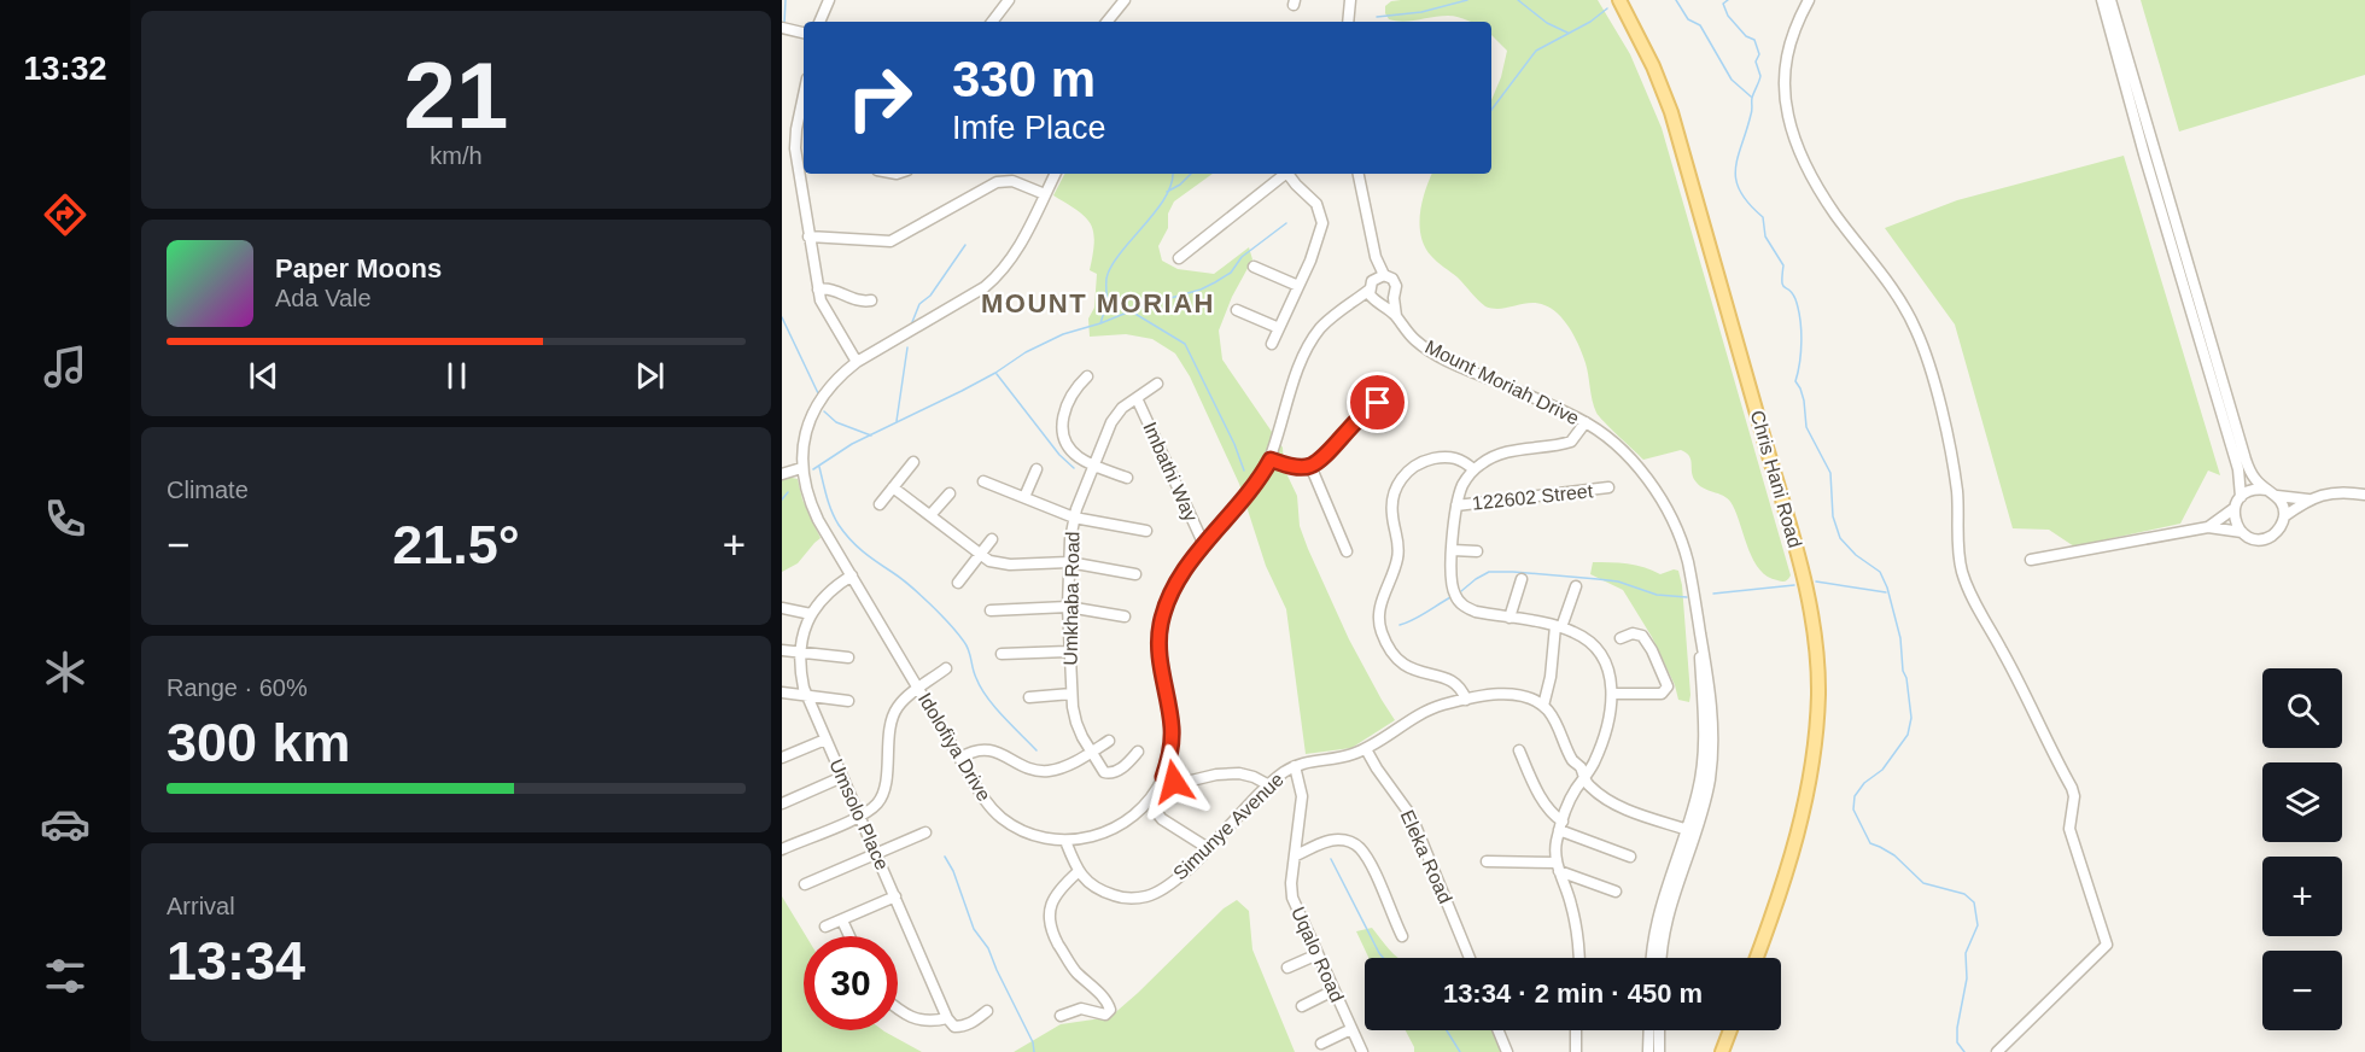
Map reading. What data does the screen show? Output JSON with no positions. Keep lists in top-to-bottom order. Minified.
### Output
{"streets":{"main road":["Chris Hani Road"],"street":["Mount Moriah Drive","Imbathi Way","122602 Street","Umkhaba Road","Idolofiya Drive","Umsolo Place","Simunye Avenue","Eleka Road","Uqalo Road"]},"crossings":[["Mount Moriah Drive","Idolofiya Drive"],["Imbathi Way","Umkhaba Road"],["Imbathi Way","Idolofiya Drive"],["Idolofiya Drive","Umsolo Place"],["Simunye Avenue","Eleka Road"],["Simunye Avenue","Uqalo Road"]],"districts":["MOUNT MORIAH"],"page":{"tabs":"13:32","tile":[["21","km/h"],"Climate",["Range · 60%","300 km"],["Arrival","13:34"]],"turn":["330 m","Imfe Place"],"song":["Paper Moons","Ada Vale"],"heat":["−","21.5°","+"],"map_buttons":["+","−"],"limit":"30","trip":"13:34 · 2 min · 450 m"}}
